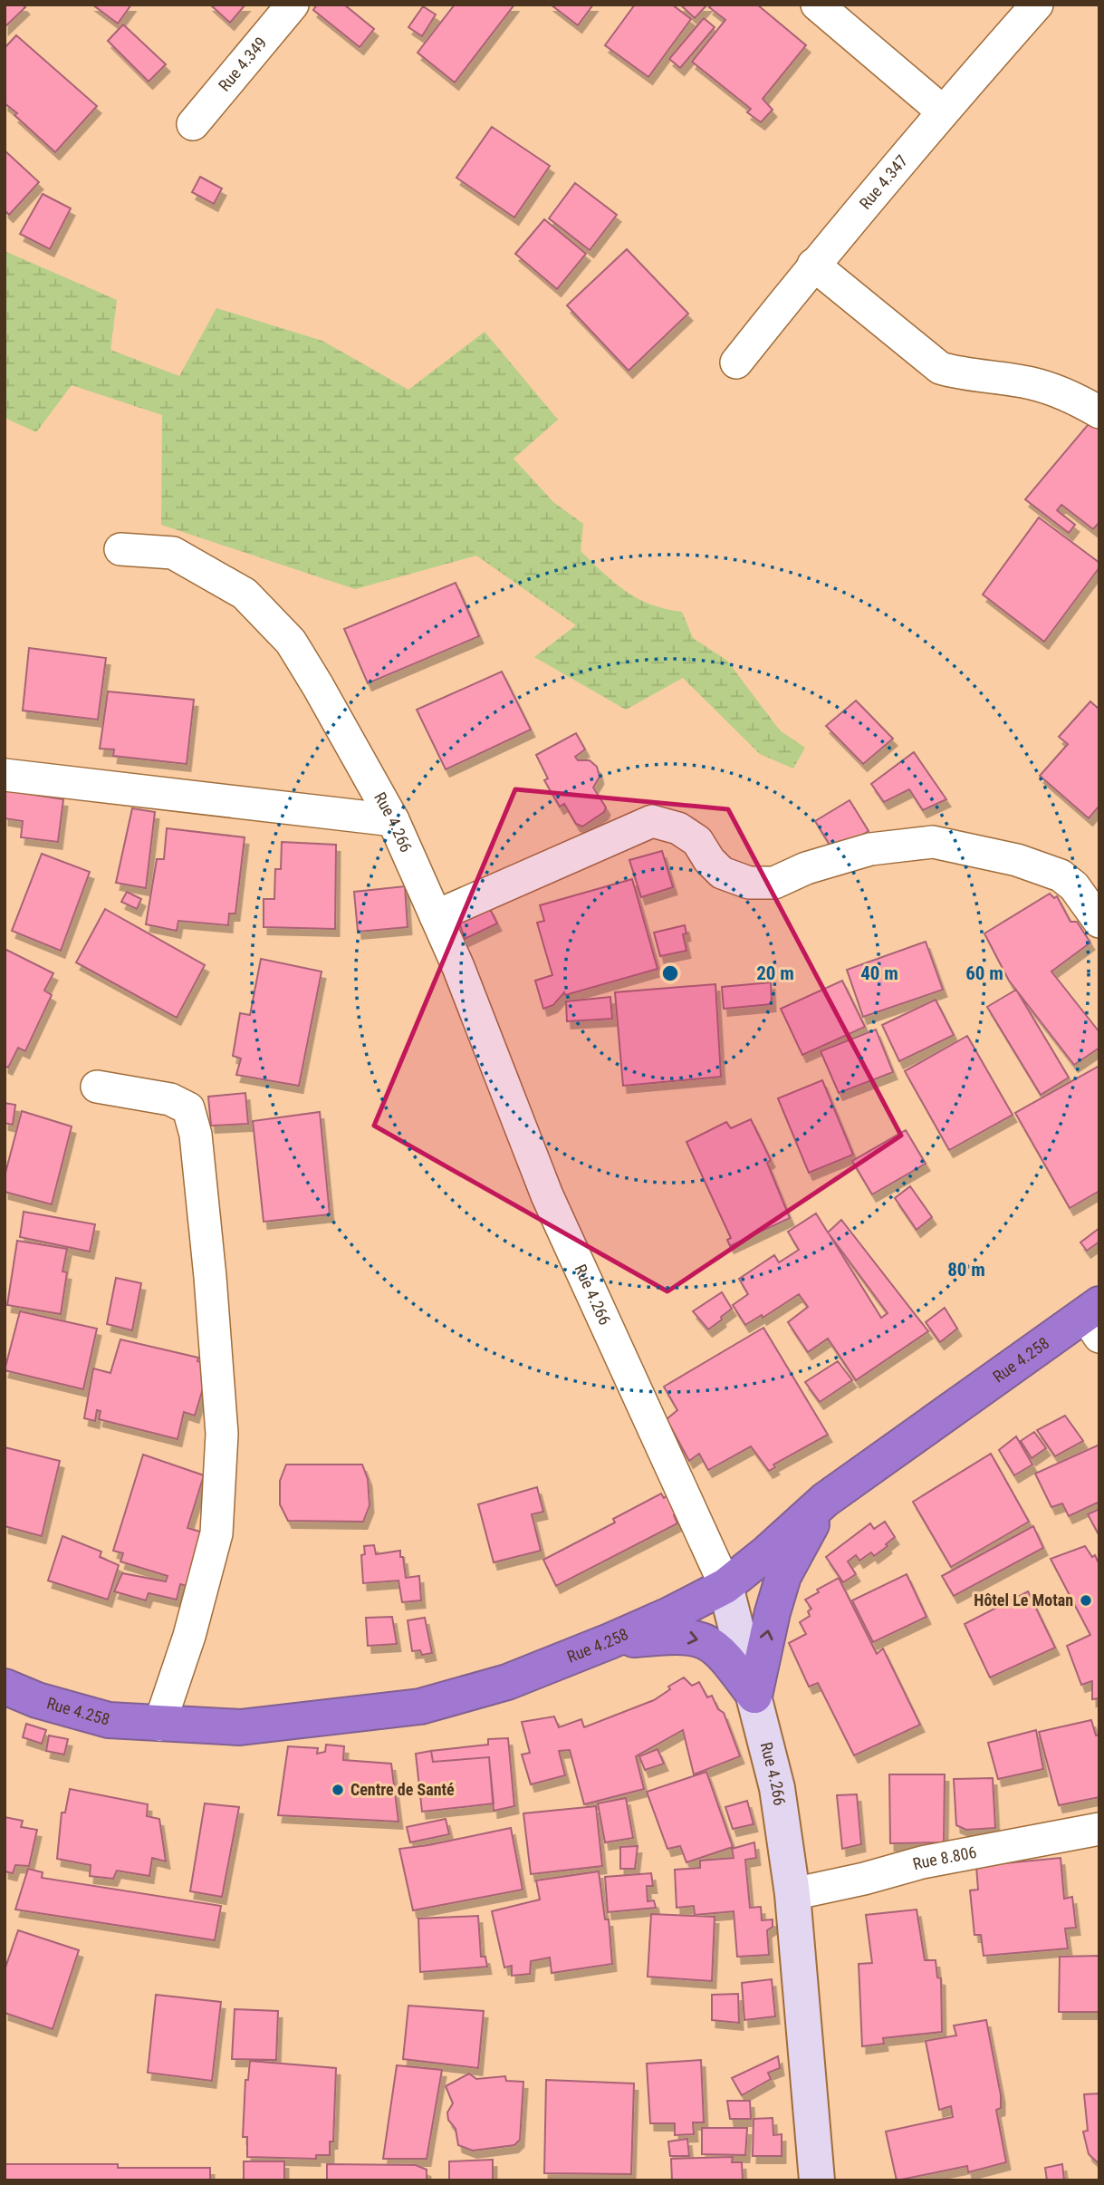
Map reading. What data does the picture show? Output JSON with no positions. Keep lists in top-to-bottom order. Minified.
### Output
{"streets":{"highway":["Rue 4.258"],"street":["Rue 4.349","Rue 4.347","Rue 4.266","Rue 8.806"]},"crossings":[["Rue 4.266","Rue 4.258"],["Rue 4.266","Rue 8.806"]],"places":["Hôtel Le Motan","Centre de Santé"],"rings":["20 m","40 m","60 m","80 m"]}
